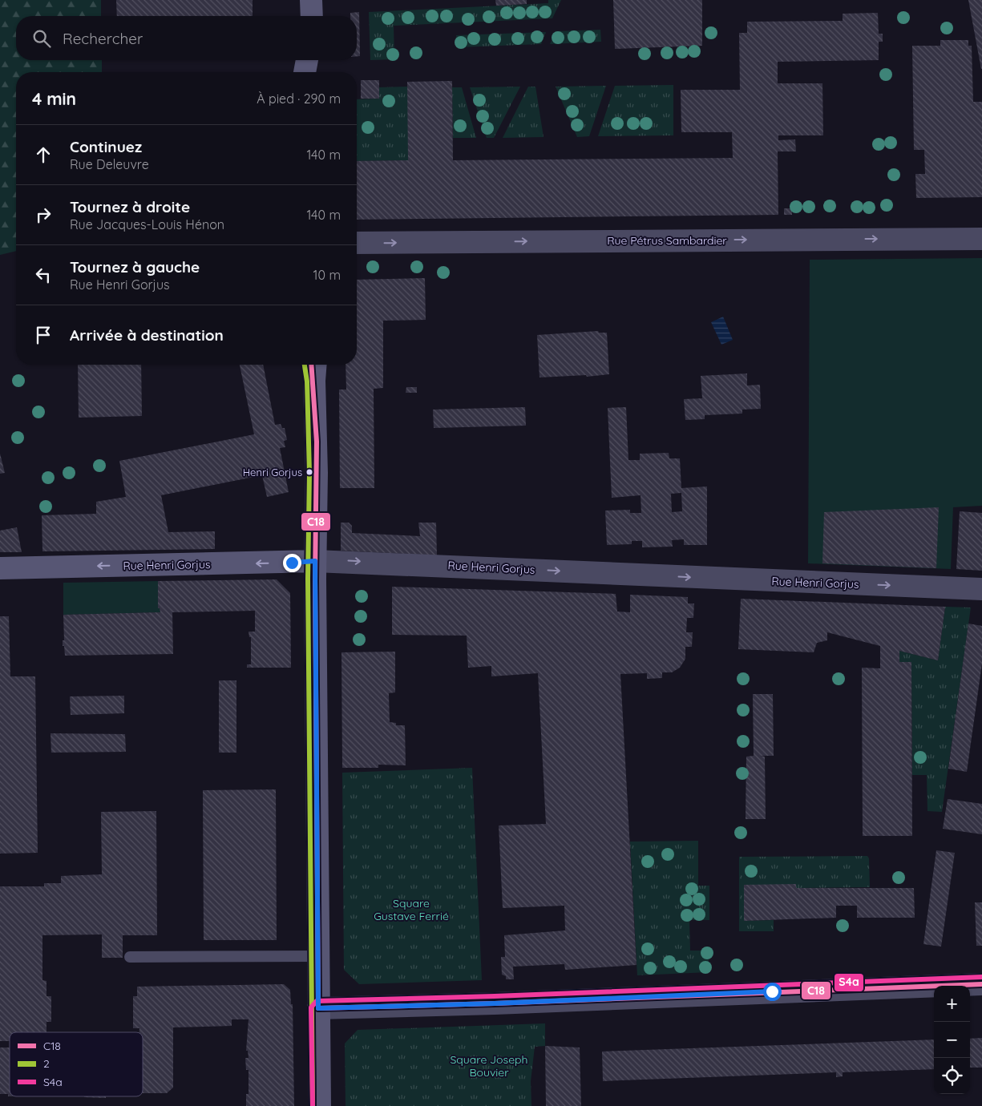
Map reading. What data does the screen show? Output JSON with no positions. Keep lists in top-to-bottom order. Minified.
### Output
{"streets":{"street":["Rue Pétrus Sambardier","Rue Henri Gorjus"]},"one_way":["Rue Pétrus Sambardier"],"parks":["Square Gustave Ferrié","Square Joseph Bouvier"],"places":["Henri Gorjus"],"lines":["transit line C18","transit line 2","transit line S4a"],"legend":["C18","2","S4a"],"page":{"search":"Rechercher","heading":["4 min","À pied · 290 m"],"list":[["Continuez","Rue Deleuvre","140 m"],["Tournez à droite","Rue Jacques-Louis Hénon","140 m"],["Tournez à gauche","Rue Henri Gorjus","10 m"],"Arrivée à destination"],"map_buttons":["+","−"]}}
